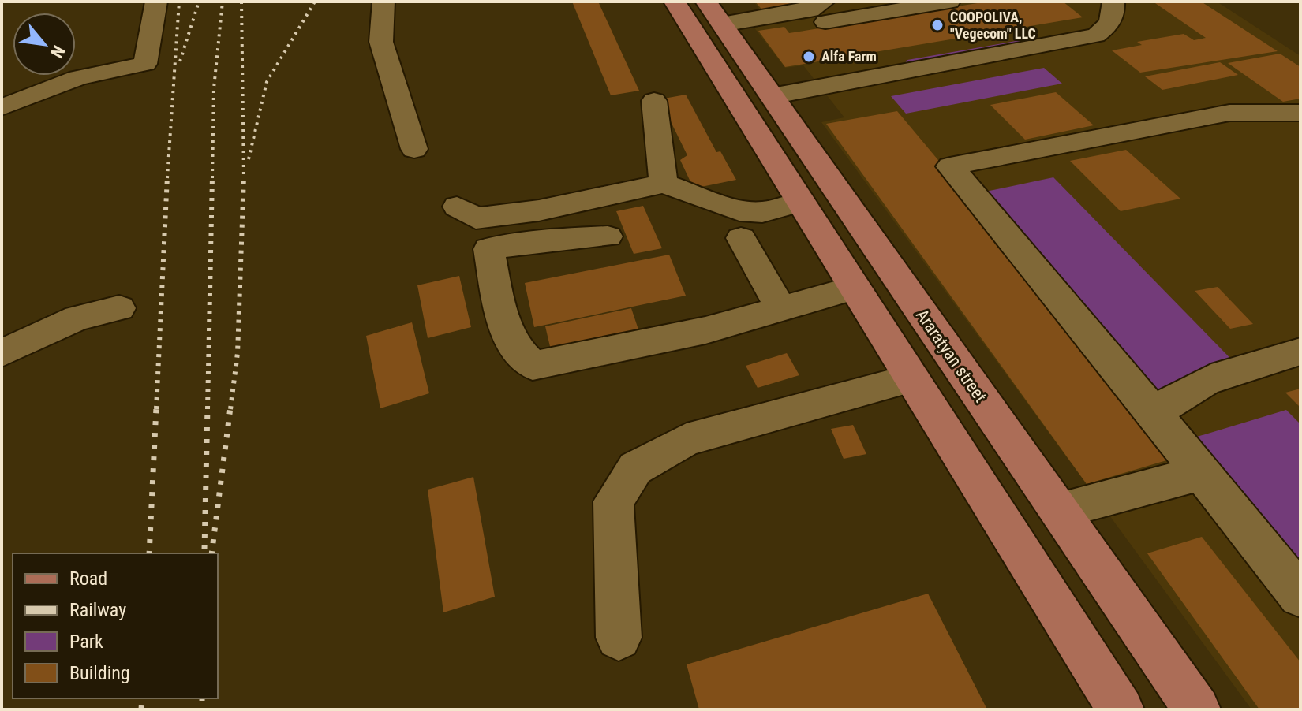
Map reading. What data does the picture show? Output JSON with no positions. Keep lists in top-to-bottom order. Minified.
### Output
{"streets":{"main road":["Araratyan street"]},"places":["COOPOLIVA, \"Vegecom\" LLC","Alfa Farm"],"legend":["Road","Railway","Park","Building"],"north":"bottom right"}
